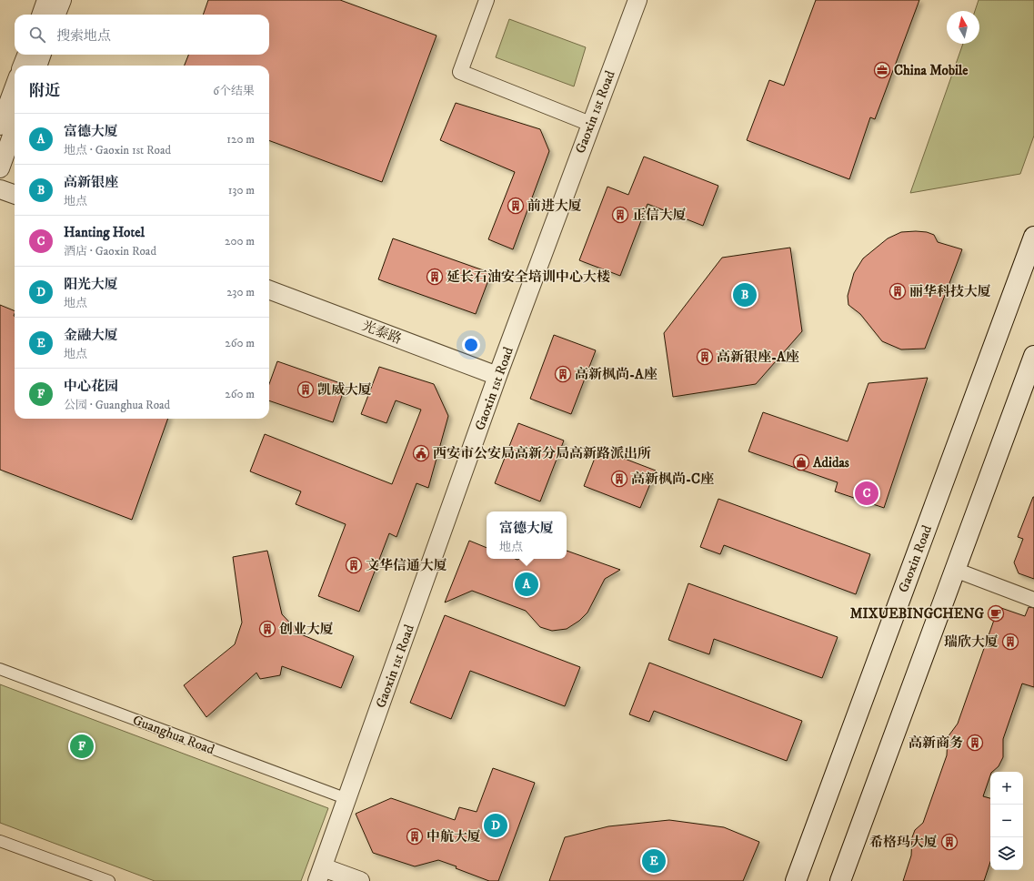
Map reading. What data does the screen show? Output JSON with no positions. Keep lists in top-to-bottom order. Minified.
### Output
{"streets":{"main road":["Gaoxin Road"],"street":["Gaoxin 1st Road","光泰路","Guanghua Road"]},"crossings":[["Gaoxin 1st Road","光泰路"],["Gaoxin 1st Road","Guanghua Road"]],"places":{"office":["China Mobile"],"building":["前进大厦","正信大厦","延长石油安全培训中心大楼","丽华科技大厦","高新银座-A座","高新枫尚-A座","凯威大厦","高新枫尚-C座","文华信通大厦","创业大厦","瑞欣大厦","高新商务","中航大厦","希格玛大厦"],"public building":["西安市公安局高新分局高新路派出所"],"shop":["Adidas"],"cafe":["MIXUEBINGCHENG"]},"north":"top","page":{"search":"搜索地点","heading":["附近","6个结果"],"list":[{"mark":"A","name":"富德大厦","note":"地点 · Gaoxin 1st Road","value":"120 m"},{"mark":"B","name":"高新银座","note":"地点","value":"130 m"},{"mark":"C","name":"Hanting Hotel","note":"酒店 · Gaoxin Road","value":"200 m"},{"mark":"D","name":"阳光大厦","note":"地点","value":"230 m"},{"mark":"E","name":"金融大厦","note":"地点","value":"260 m"},{"mark":"F","name":"中心花园","note":"公园 · Guanghua Road","value":"260 m"}],"pins":["B","C","A","F","D","E"],"popup":["富德大厦","地点"],"map_buttons":["+","−"]}}
